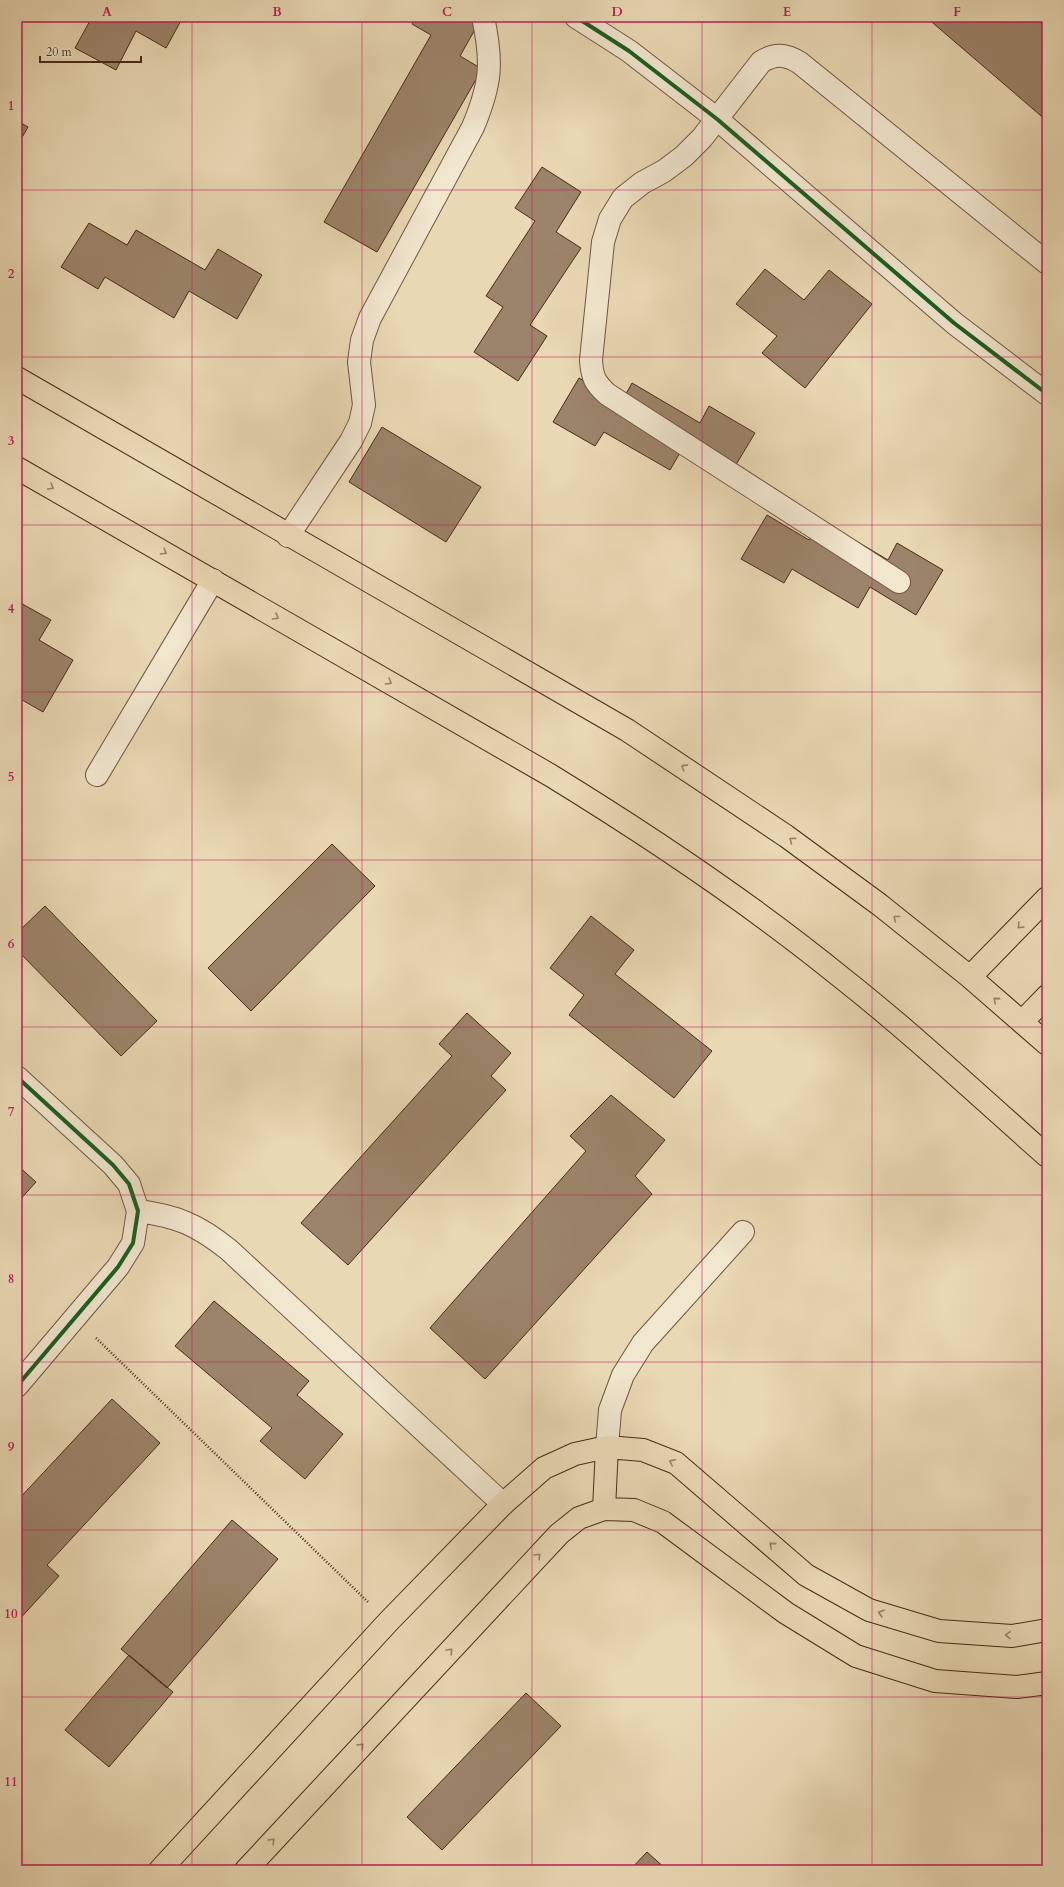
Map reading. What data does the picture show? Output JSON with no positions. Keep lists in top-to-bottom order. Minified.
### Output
{"scale_bar":"20 m","grid":{"columns":["A","B","C","D","E","F"],"rows":["1","2","3","4","5","6","7","8","9","10","11"]}}
